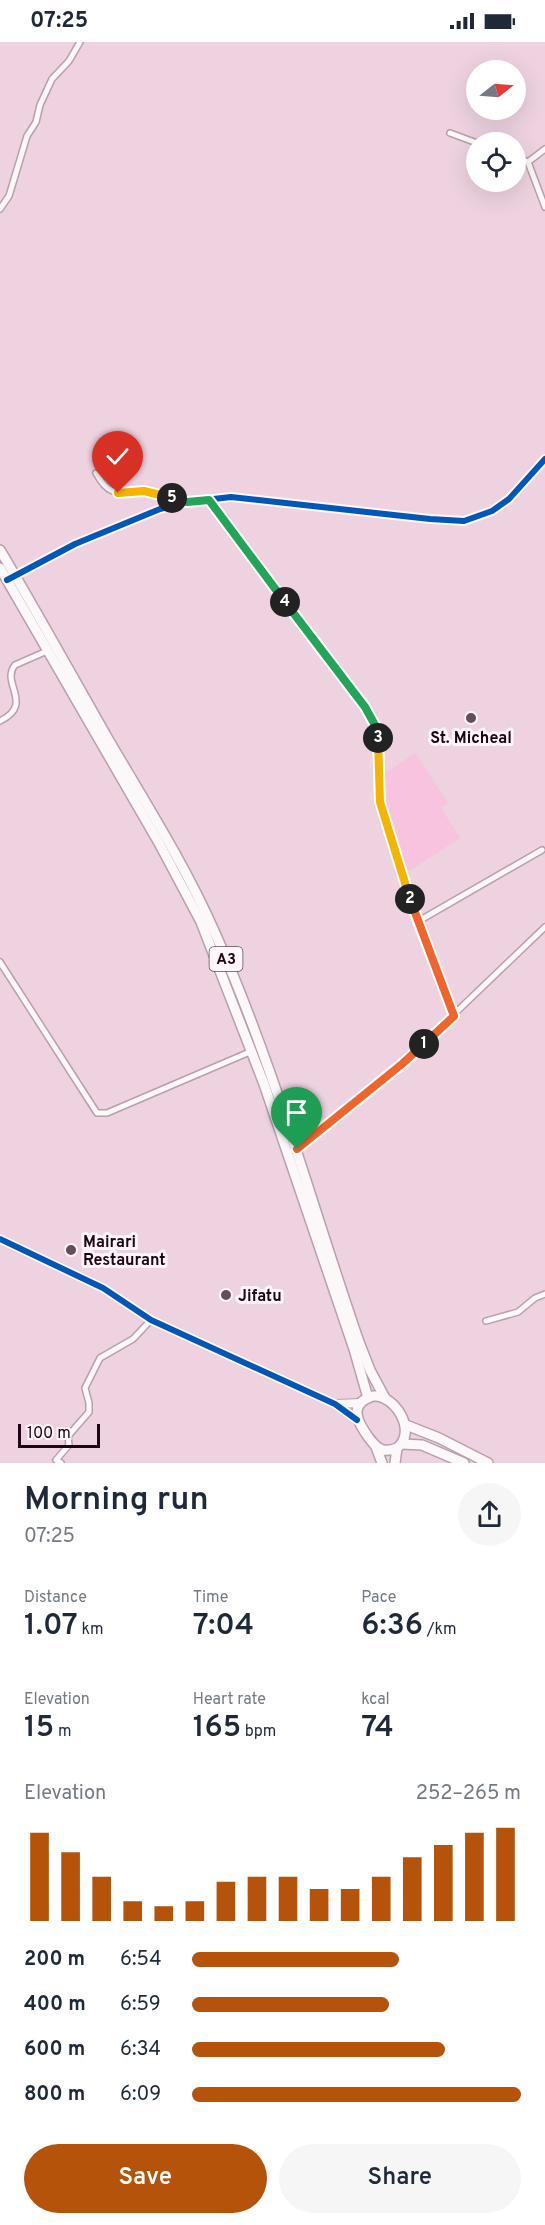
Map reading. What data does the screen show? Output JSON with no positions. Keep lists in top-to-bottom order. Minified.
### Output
{"streets":{"highway":["A3"]},"places":["St. Micheal","Mairari Restaurant","Jifatu"],"scale_bar":"100 m","north":"right","page":{"status":"07:25","pins":["5","4","3","2","1"],"scale":"100 m","heading":["Morning run","07:25"],"stats":[["Distance","1.07 km"],["Time","7:04"],["Pace","6:36 /km"],["Elevation","15 m"],["Heart rate","165 bpm"],["kcal","74"]],"chart":["Elevation","252–265 m"],"list":[{"name":"200 m","note":"6:54"},{"name":"400 m","note":"6:59"},{"name":"600 m","note":"6:34"},{"name":"800 m","note":"6:09"}],"buttons":["Save","Share"]}}
